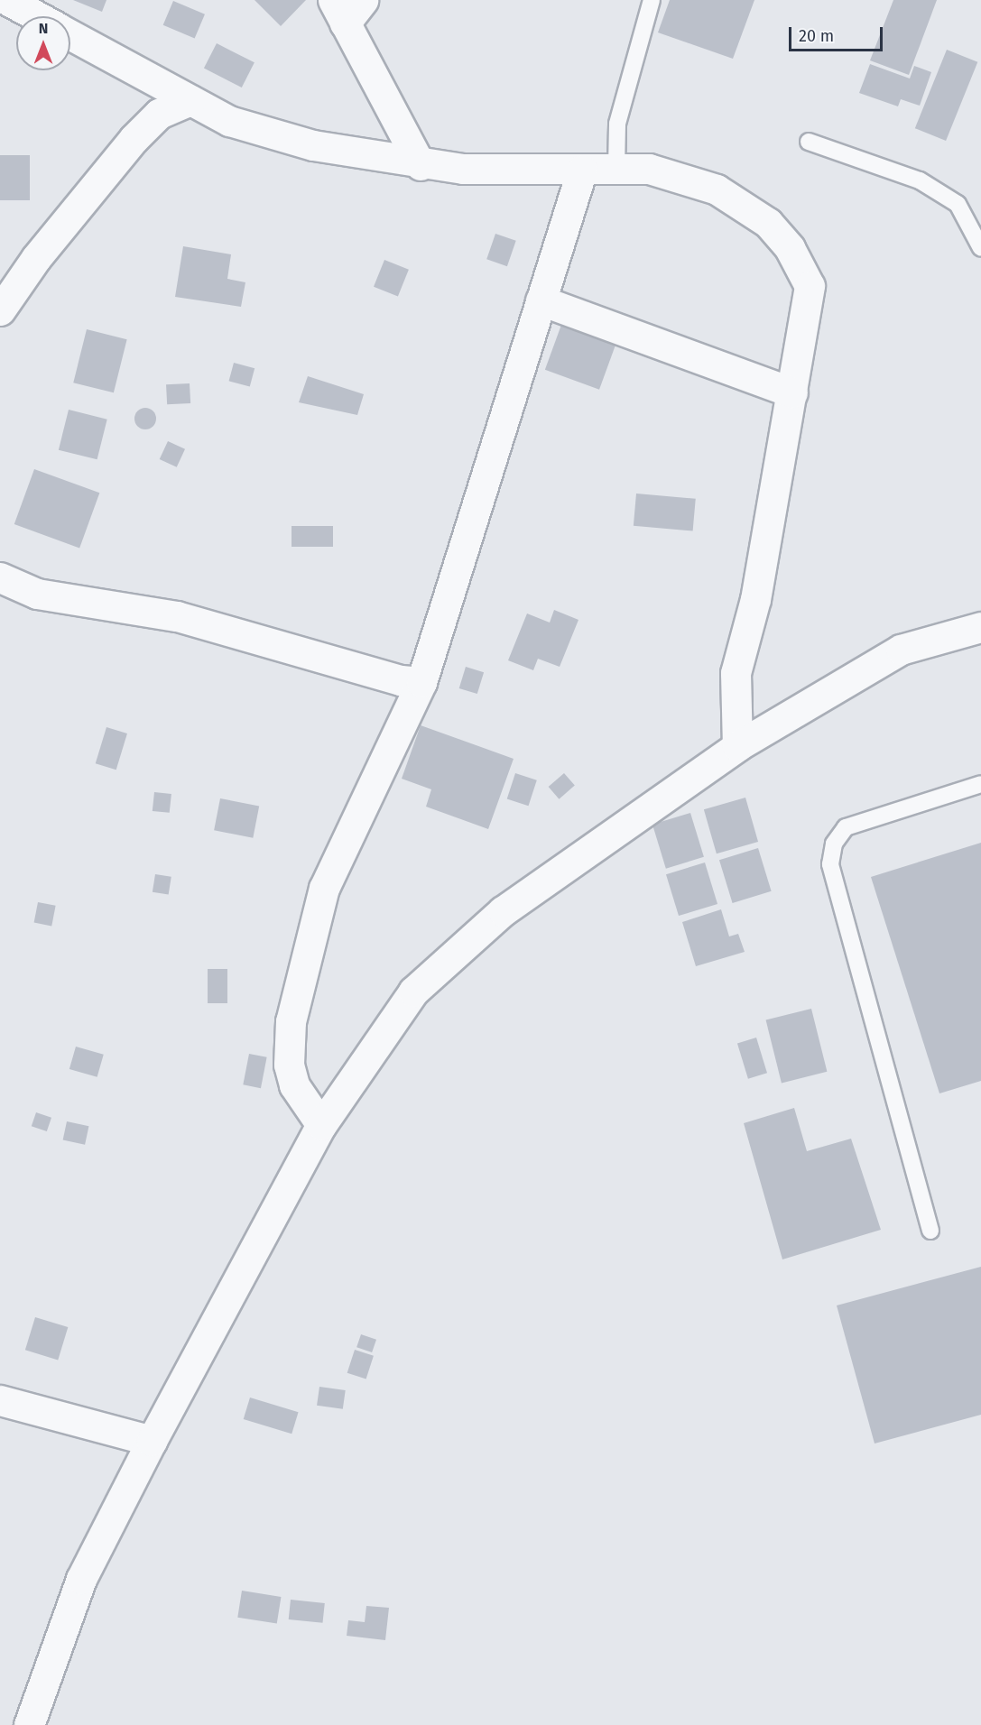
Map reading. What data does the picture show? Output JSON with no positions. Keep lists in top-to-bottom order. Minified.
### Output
{"scale_bar":"20 m","north":"top"}
